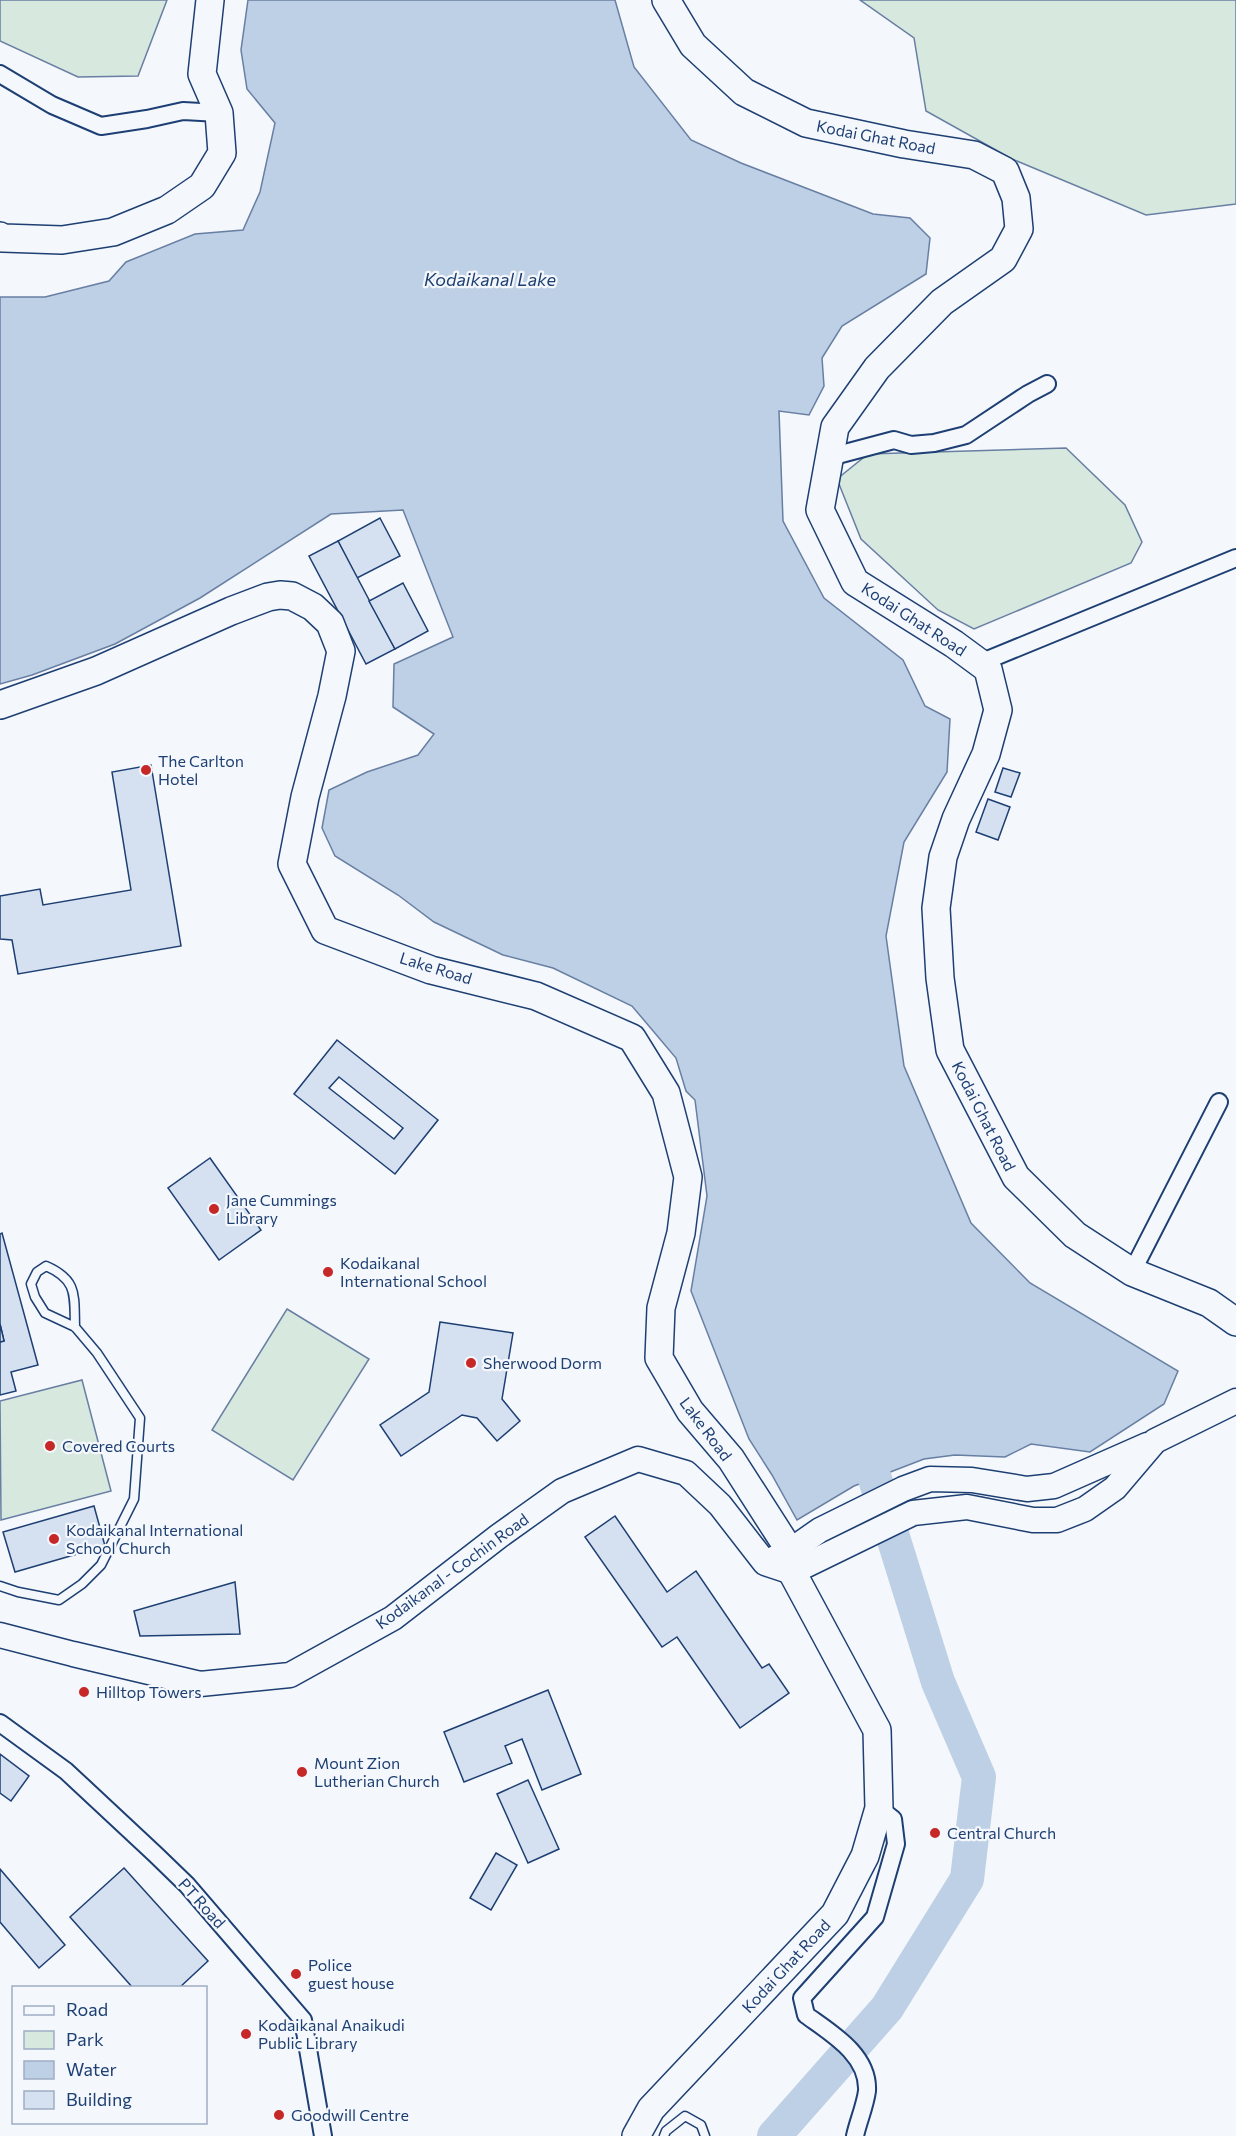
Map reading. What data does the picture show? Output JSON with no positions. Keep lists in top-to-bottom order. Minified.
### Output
{"streets":{"main road":["Kodai Ghat Road","Lake Road","Kodaikanal - Cochin Road"],"street":["PT Road"]},"crossings":[["Kodai Ghat Road","Lake Road"],["Kodai Ghat Road","Kodaikanal - Cochin Road"],["Lake Road","Kodaikanal - Cochin Road"]],"water":["Kodaikanal Lake"],"places":["The Carlton Hotel","Jane Cummings Library","Kodaikanal International School","Sherwood Dorm","Covered Courts","Kodaikanal International School Church","Hilltop Towers","Mount Zion Lutherian Church","Central Church","Police guest house","Kodaikanal Anaikudi Public Library","Goodwill Centre"],"legend":["Road","Park","Water","Building"]}
